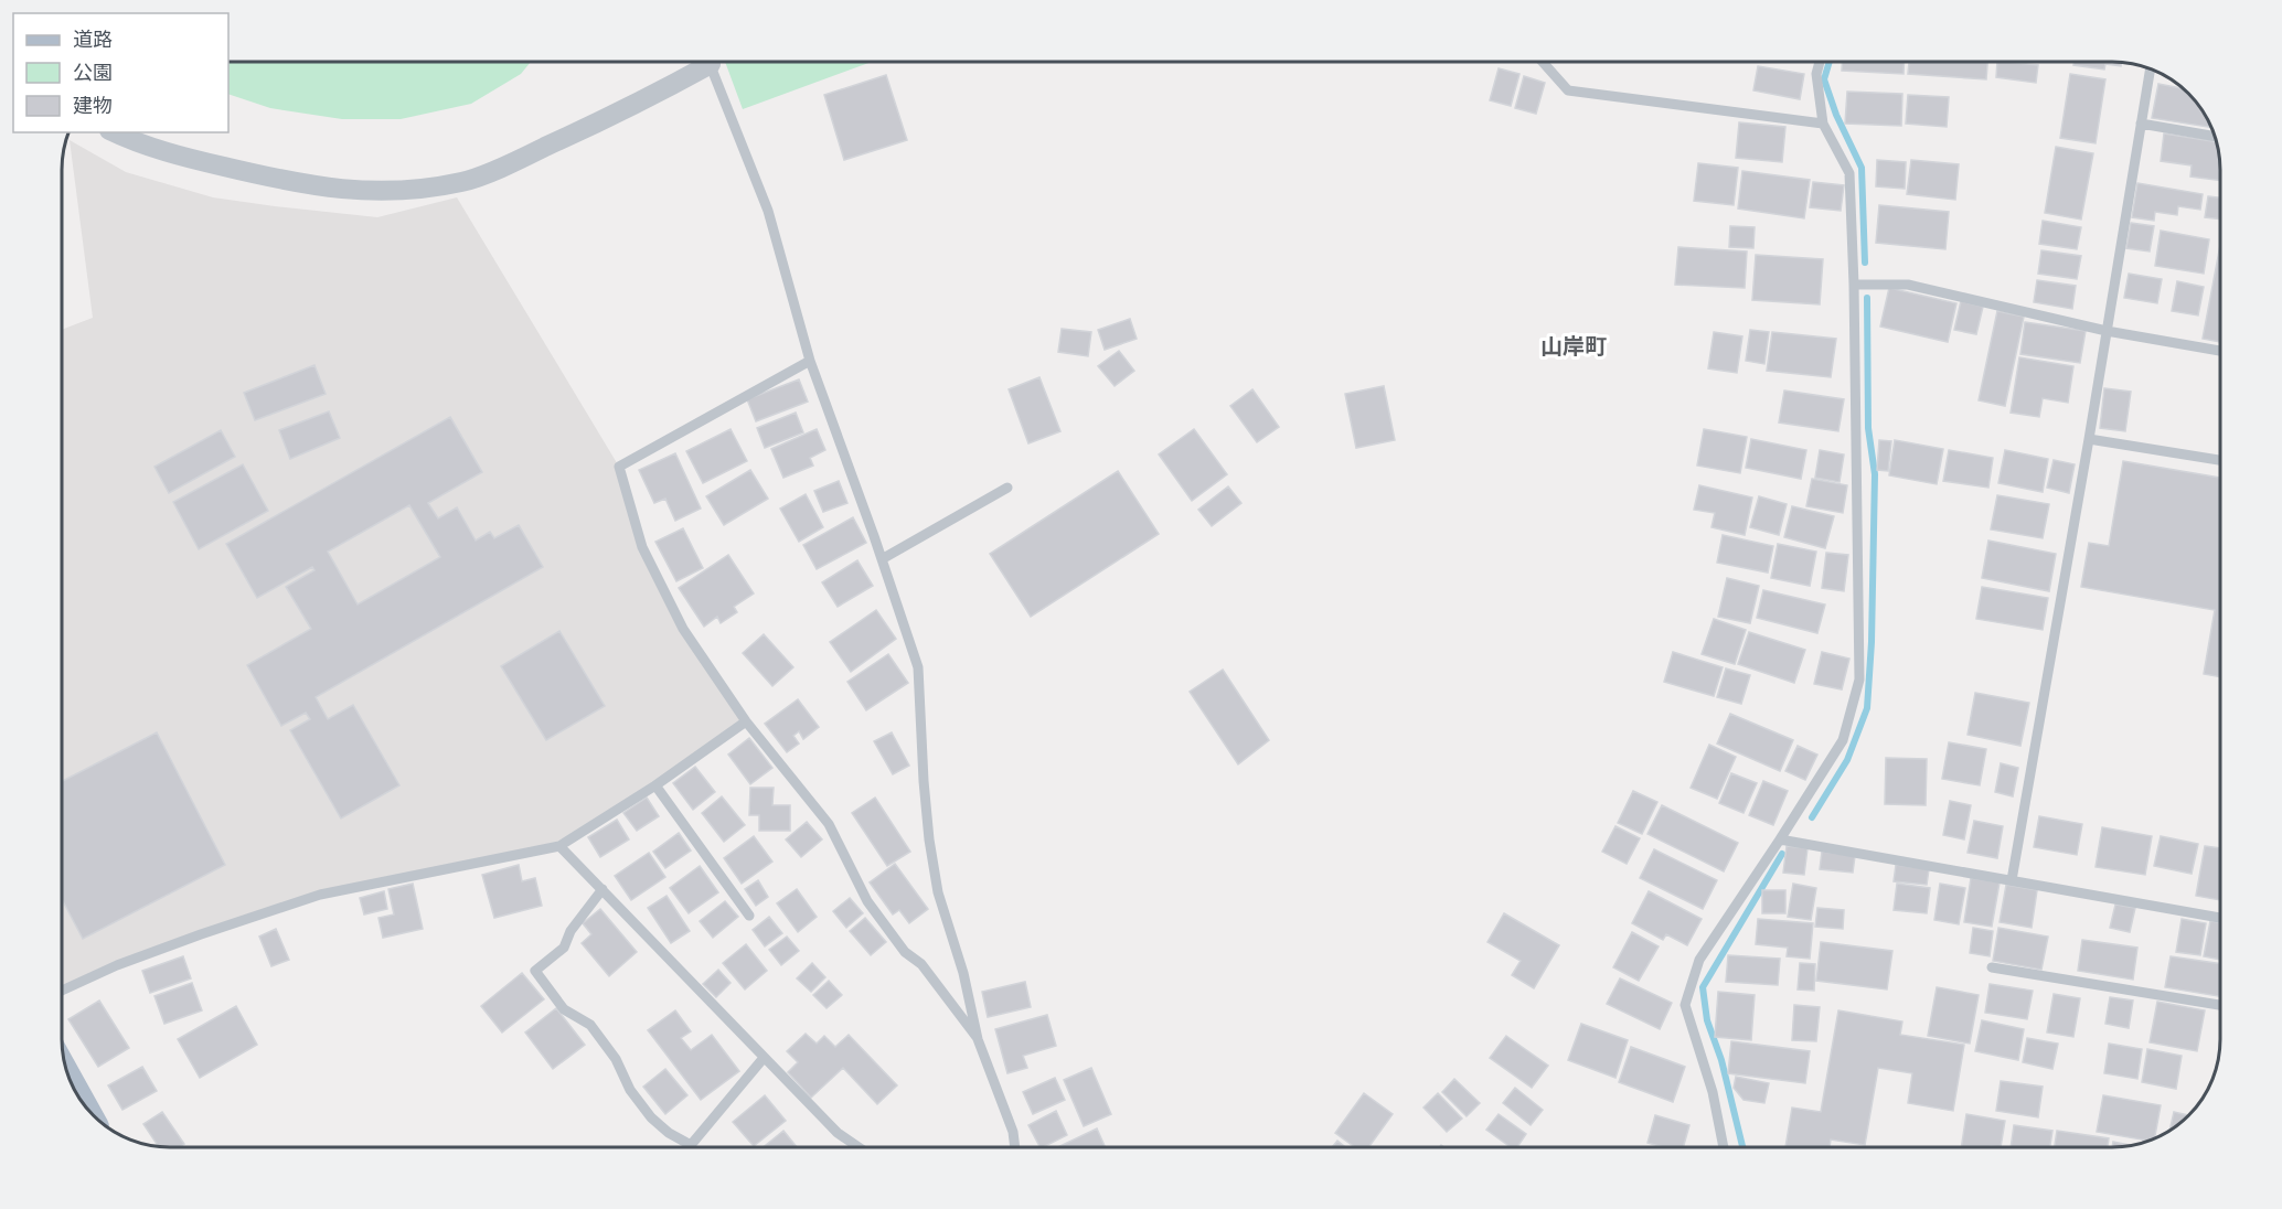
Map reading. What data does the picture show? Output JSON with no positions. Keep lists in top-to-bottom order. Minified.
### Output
{"districts":["山岸町"],"legend":["道路","公園","建物"]}
